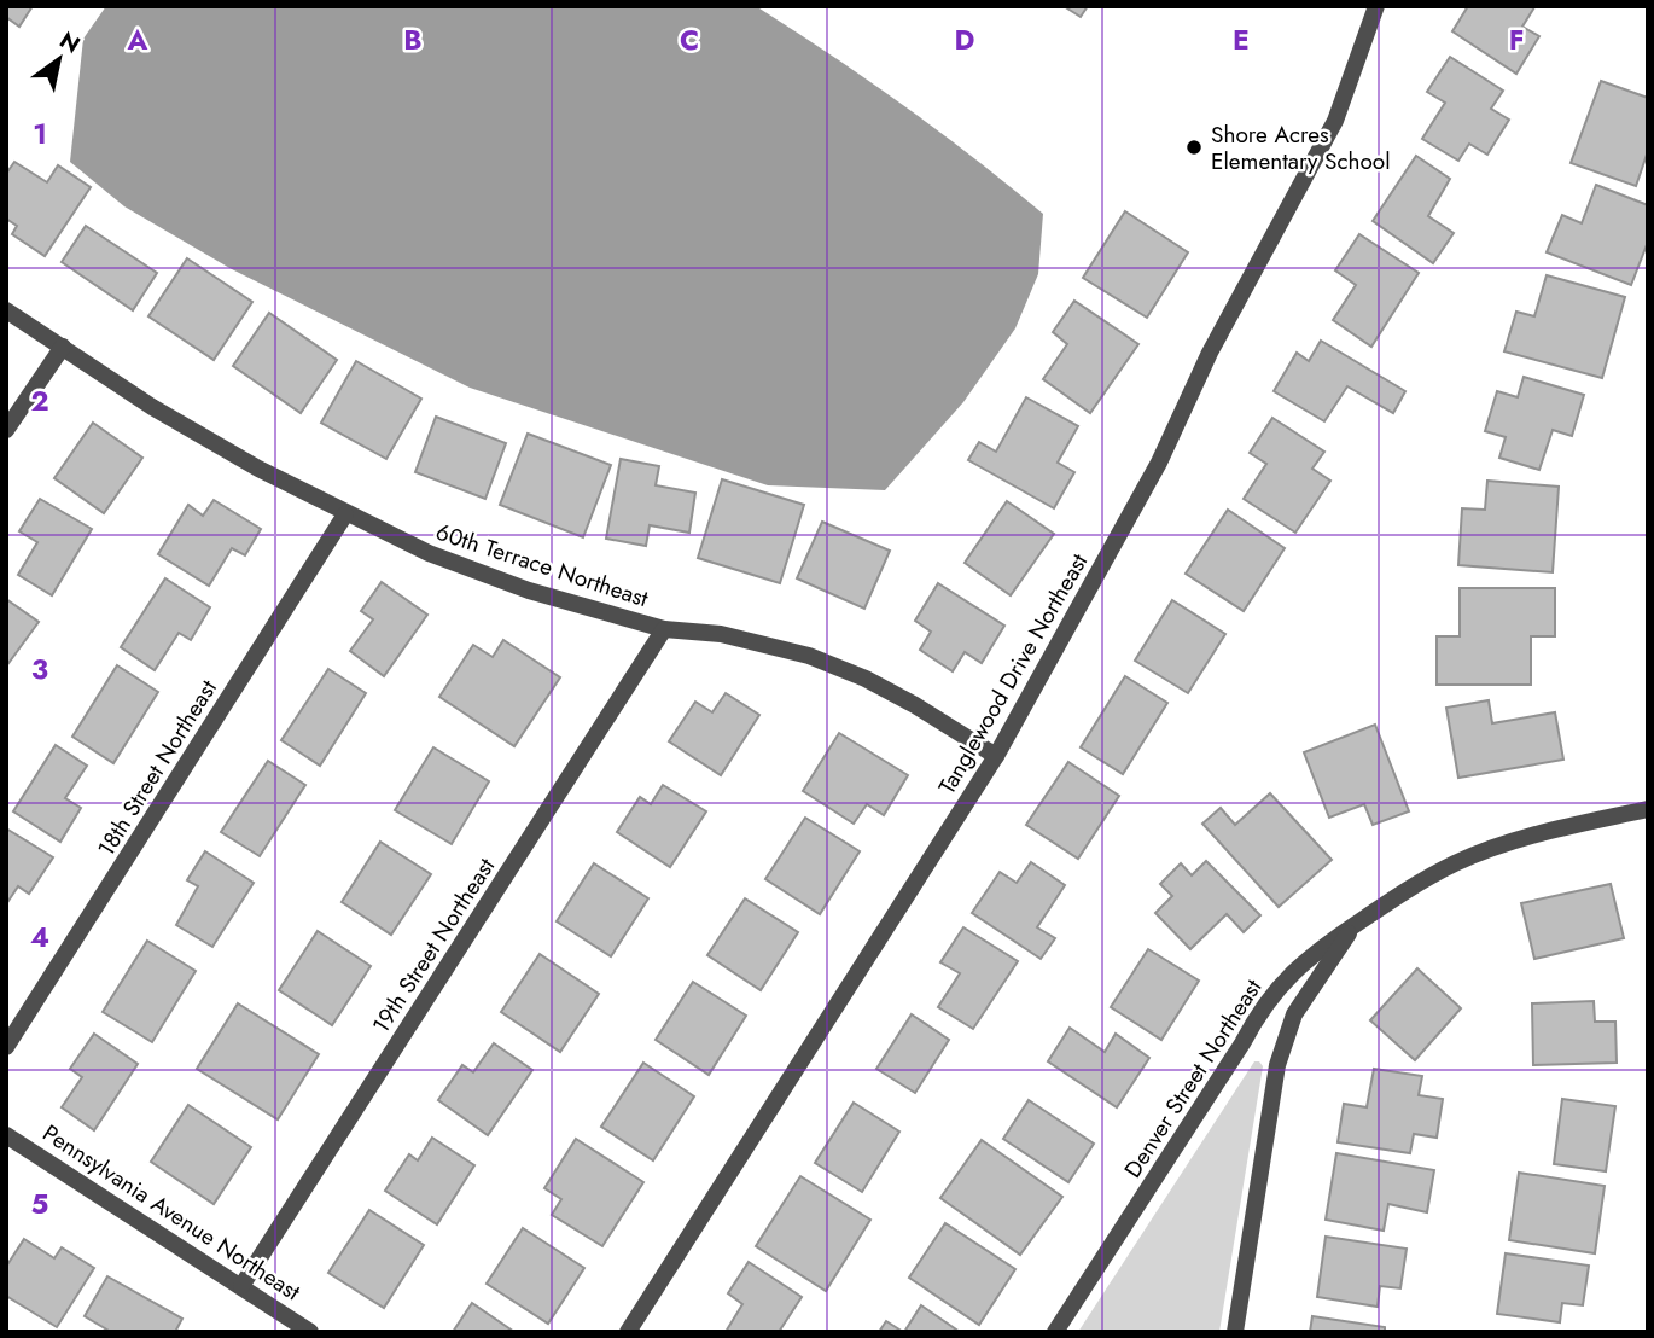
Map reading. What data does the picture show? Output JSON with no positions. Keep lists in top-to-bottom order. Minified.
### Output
{"streets":{"street":["60th Terrace Northeast","Tanglewood Drive Northeast","18th Street Northeast","19th Street Northeast","Denver Street Northeast","Pennsylvania Avenue Northeast"]},"crossings":[["60th Terrace Northeast","Tanglewood Drive Northeast"],["60th Terrace Northeast","18th Street Northeast"],["60th Terrace Northeast","19th Street Northeast"],["19th Street Northeast","Pennsylvania Avenue Northeast"]],"places":["Shore Acres Elementary School"],"north":"top right","grid":{"columns":["A","B","C","D","E","F"],"rows":["1","2","3","4","5"]}}
